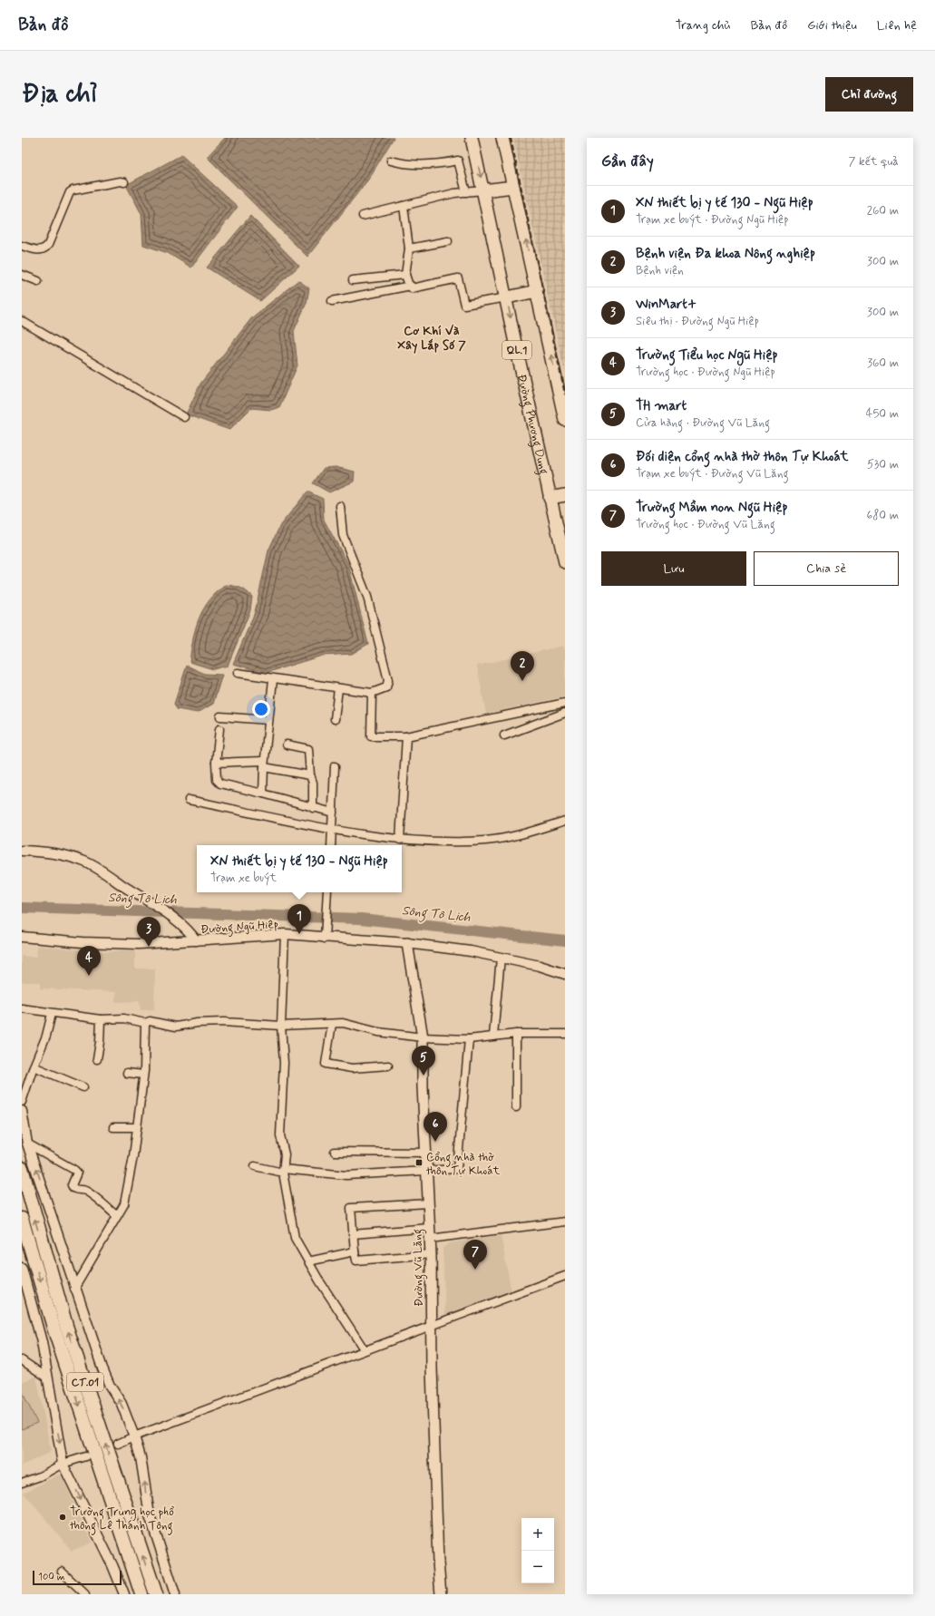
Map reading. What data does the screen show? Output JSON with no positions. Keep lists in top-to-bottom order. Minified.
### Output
{"streets":{"highway":["QL.1","Đường Phương Dung","CT.01"],"main road":["Đường Vũ Lăng"],"street":["Đường Ngũ Hiệp"]},"crossings":[["Đường Ngũ Hiệp","Đường Vũ Lăng"]],"districts":["Cơ Khí Và Xây Lắp Số 7"],"water":["Sông Tô Lịch"],"places":{"transit":["Cổng nhà thờ thôn Tự Khoát"],"other":["Trường Trung học phổ thông Lê Thánh Tông"]},"scale_bar":"100 m","page":{"header":"Bản đồ","nav":["Trang chủ","Bản đồ","Giới thiệu","Liên hệ"],"buttons":["Chỉ đường",["Lưu","Chia sẻ"]],"title":"Địa chỉ","heading":["Gần đây","7 kết quả"],"list":[{"mark":"1","name":"XN thiết bị y tế 130 - Ngũ Hiệp","note":"Trạm xe buýt · Đường Ngũ Hiệp","value":"260 m"},{"mark":"2","name":"Bệnh viện Đa khoa Nông nghiệp","note":"Bệnh viện","value":"300 m"},{"mark":"3","name":"WinMart+","note":"Siêu thị · Đường Ngũ Hiệp","value":"300 m"},{"mark":"4","name":"Trường Tiểu học Ngũ Hiệp","note":"Trường học · Đường Ngũ Hiệp","value":"360 m"},{"mark":"5","name":"TH mart","note":"Cửa hàng · Đường Vũ Lăng","value":"450 m"},{"mark":"6","name":"Đối diện cổng nhà thờ thôn Tự Khoát","note":"Trạm xe buýt · Đường Vũ Lăng","value":"530 m"},{"mark":"7","name":"Trường Mầm non Ngũ Hiệp","note":"Trường học · Đường Vũ Lăng","value":"680 m"}],"pins":["2","1","3","4","5","6","7"],"popup":["XN thiết bị y tế 130 - Ngũ Hiệp","Trạm xe buýt"],"map_buttons":["+","−"],"scale":"100 m"}}
